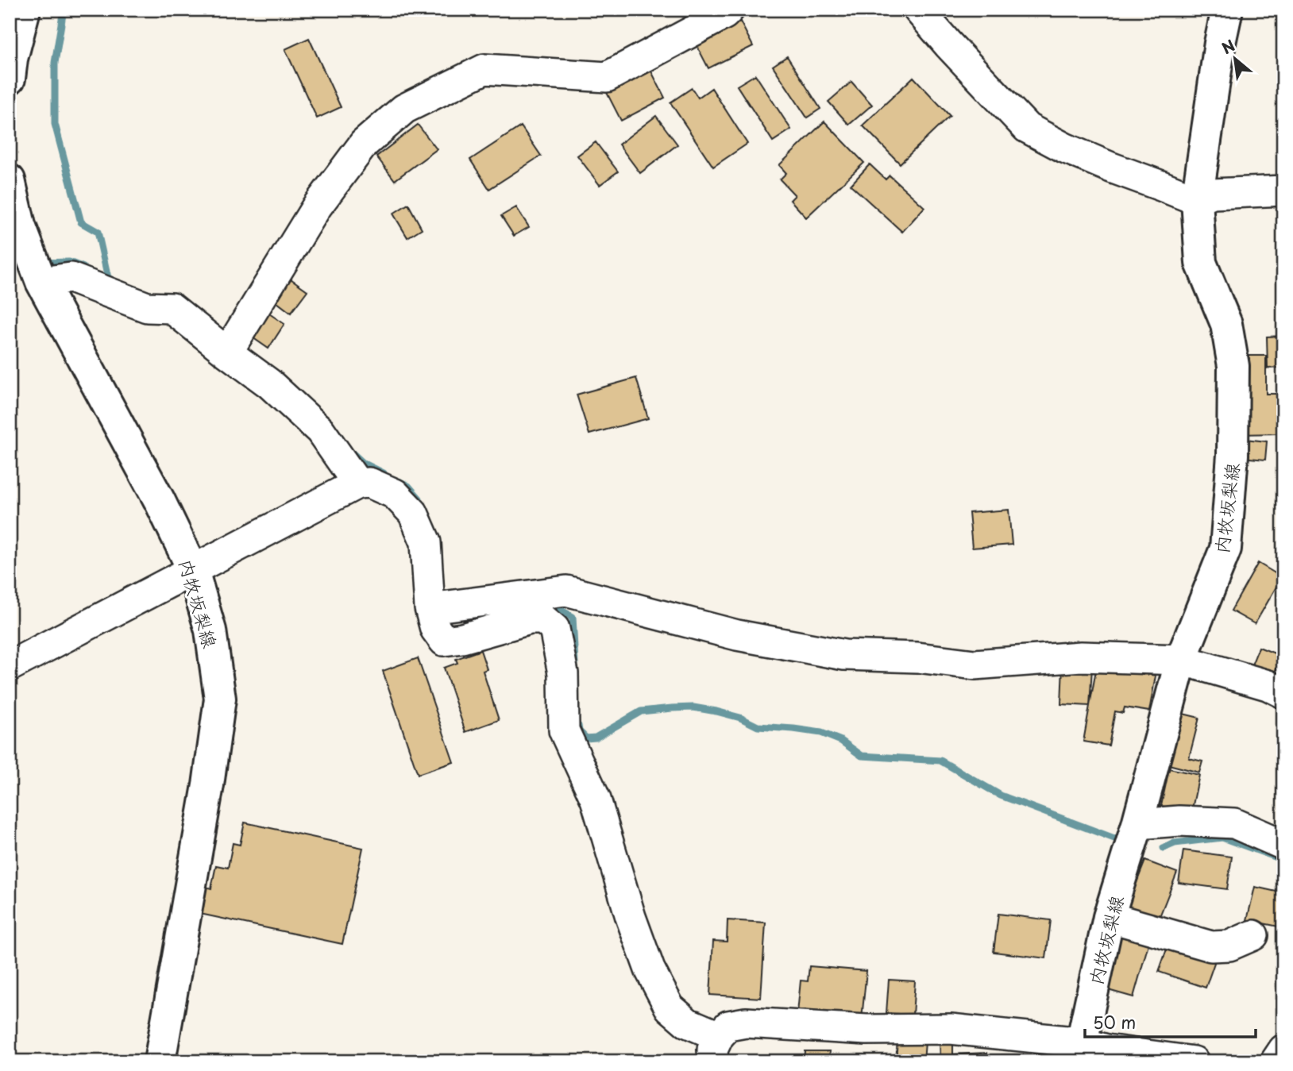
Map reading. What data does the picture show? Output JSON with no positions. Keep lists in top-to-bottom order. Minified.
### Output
{"streets":{"main road":["内牧坂梨線"]},"scale_bar":"50 m","north":"top left"}
